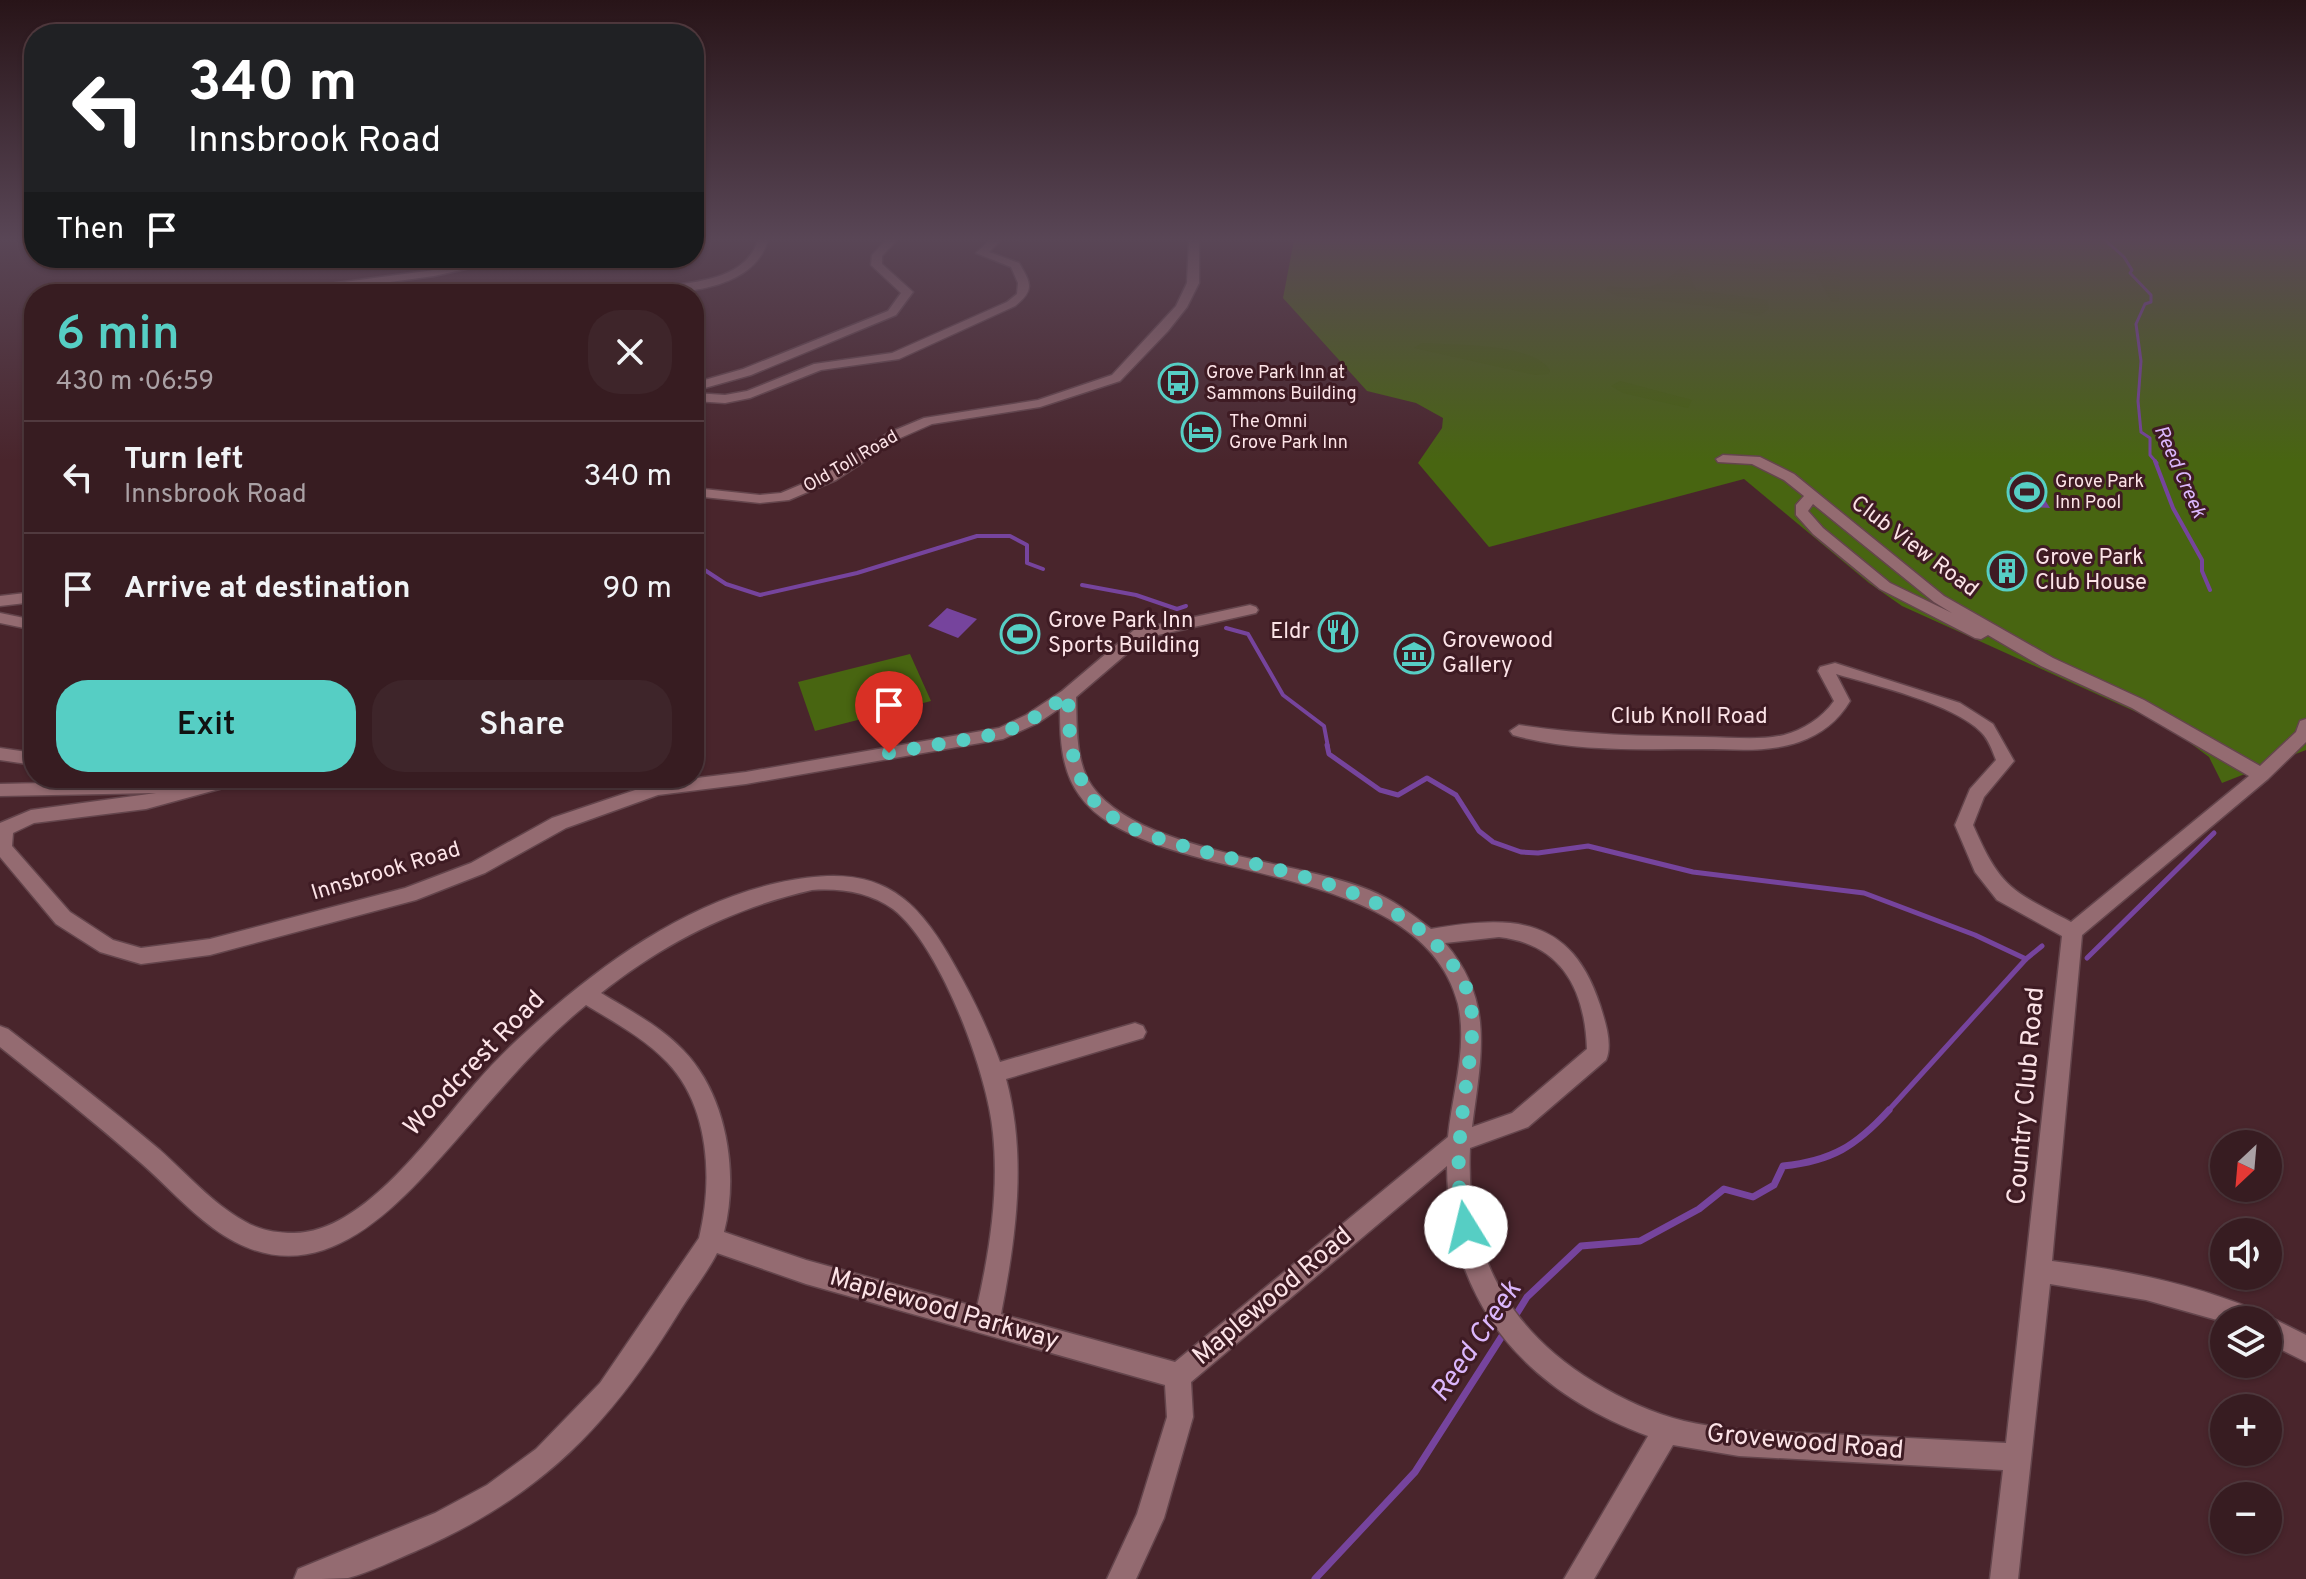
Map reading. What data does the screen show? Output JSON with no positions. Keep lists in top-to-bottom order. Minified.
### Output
{"streets":{"street":["Old Toll Road","Club View Road","Club Knoll Road","Innsbrook Road","Woodcrest Road","Country Club Road","Maplewood Road","Maplewood Parkway","Grovewood Road"]},"crossings":[["Club Knoll Road","Country Club Road"],["Innsbrook Road","Grovewood Road"],["Woodcrest Road","Maplewood Parkway"],["Country Club Road","Grovewood Road"],["Maplewood Road","Maplewood Parkway"],["Maplewood Road","Grovewood Road"]],"water":["Reed Creek"],"places":{"bus stop":["Grove Park Inn at Sammons Building"],"hotel":["The Omni Grove Park Inn"],"sports":["Grove Park Inn Pool","Grove Park Inn Sports Building"],"building":["Grove Park Club House"],"restaurant":["Eldr"],"museum":["Grovewood Gallery"]},"north":"bottom left","page":{"turn":["340 m","Innsbrook Road"],"then":"Then","heading":["6 min","430 m · 06:59"],"list":[{"name":"Turn left","note":"Innsbrook Road","value":"340 m"},{"name":"Arrive at destination","value":"90 m"}],"buttons":["Exit","Share"],"map_buttons":["+","−"]}}
